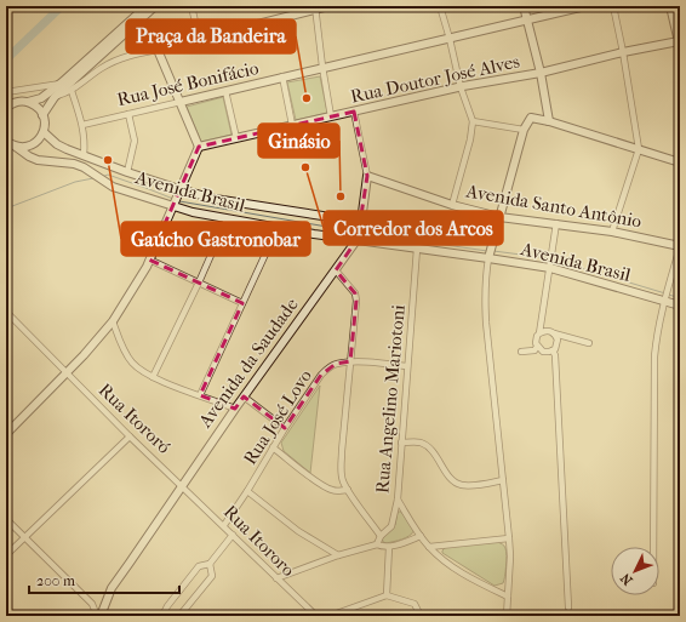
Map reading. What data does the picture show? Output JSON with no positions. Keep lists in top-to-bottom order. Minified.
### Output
{"streets":{"main road":["Rua Doutor José Alves","Rua José Bonifácio","Avenida Brasil","Avenida Santo Antônio","Avenida da Saudade"],"street":["Rua Angelino Mariotoni","Rua José Lovo","Rua Itororó","Rua Itororo"]},"crossings":[["Rua Doutor José Alves","Avenida da Saudade"],["Avenida Brasil","Avenida da Saudade"],["Avenida Brasil","Rua Angelino Mariotoni"],["Avenida Santo Antônio","Avenida da Saudade"],["Avenida da Saudade","Rua Itororó"],["Avenida da Saudade","Rua Itororo"],["Rua Angelino Mariotoni","Rua José Lovo"],["Rua José Lovo","Rua Itororo"],["Rua Itororó","Rua Itororo"]],"places":["Praça da Bandeira","Gaúcho Gastronobar","Corredor dos Arcos","Ginásio"],"scale_bar":"200 m","north":"bottom left"}
